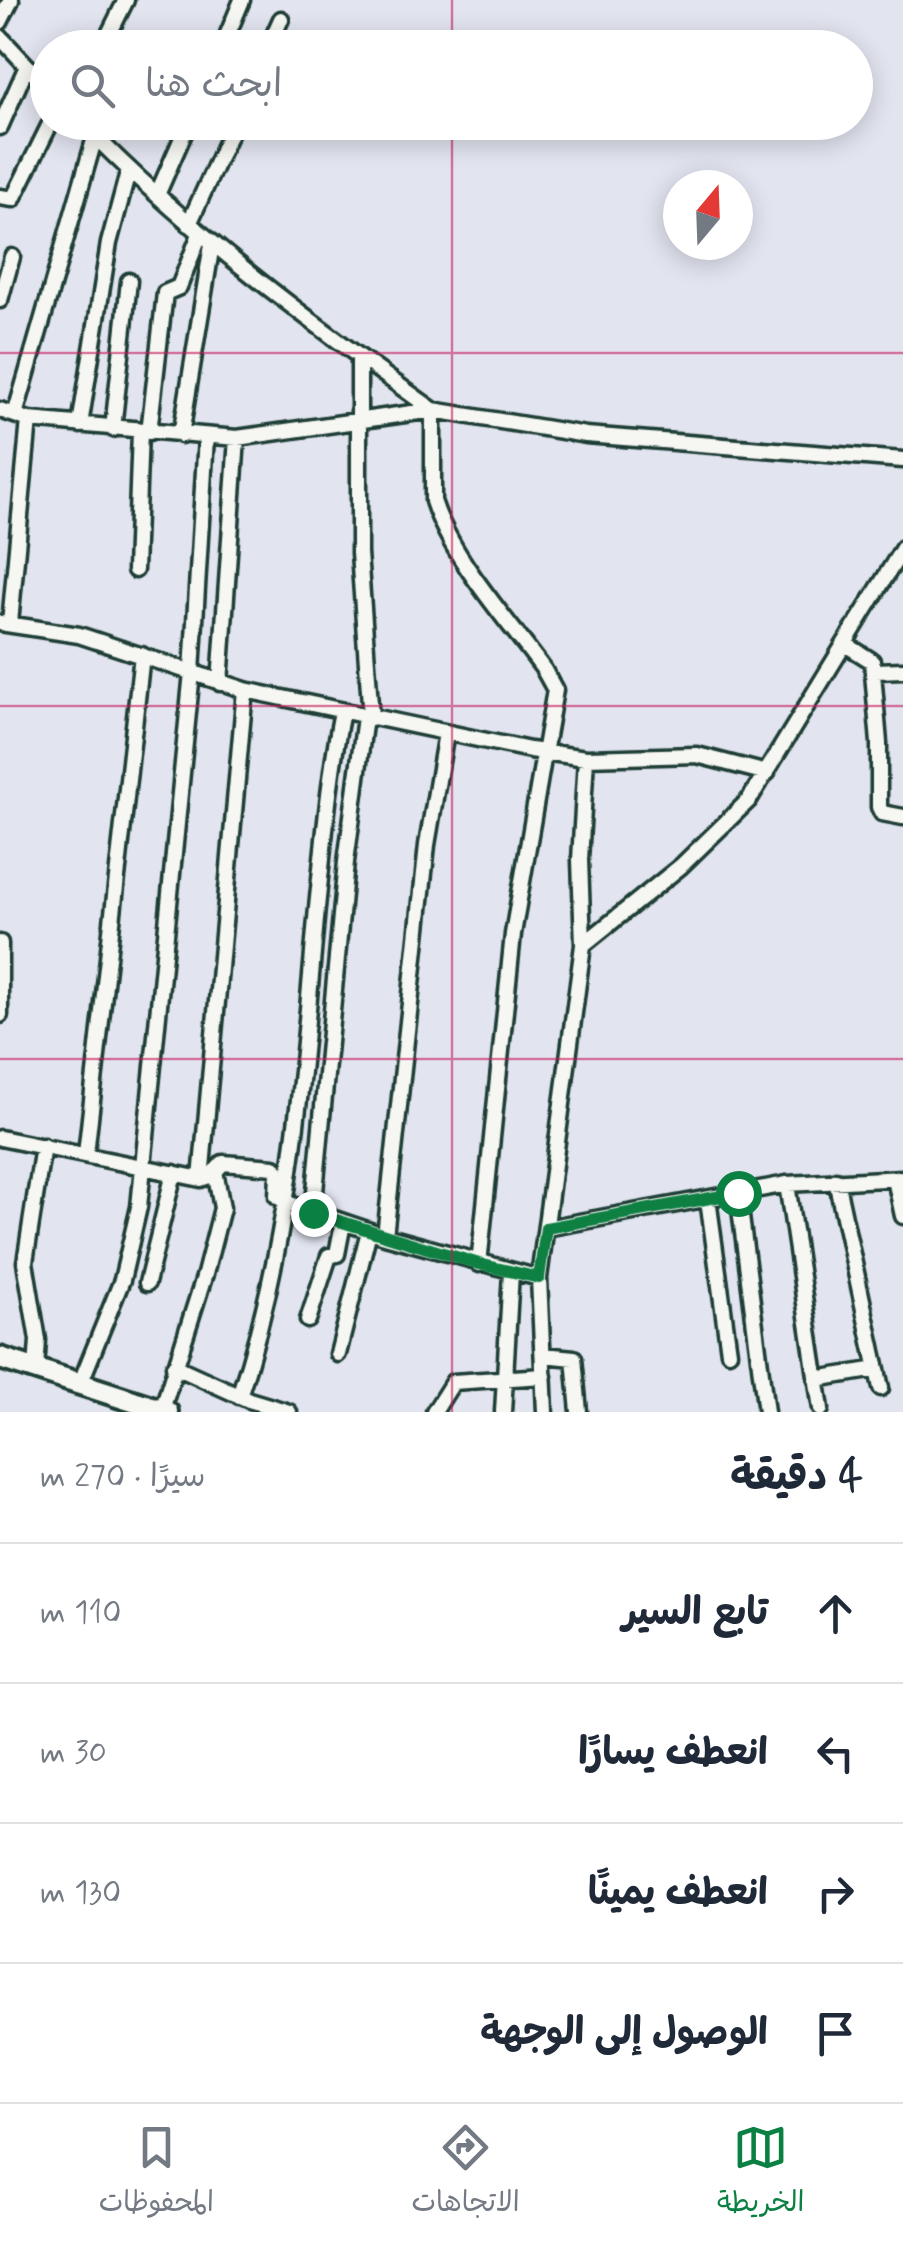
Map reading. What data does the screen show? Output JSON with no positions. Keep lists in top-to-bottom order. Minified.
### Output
{"north":"top","page":{"search":"ابحث هنا","heading":["4 دقيقة","سيرًا · 270 m"],"list":[["تابع السير","110 m"],["انعطف يسارًا","30 m"],["انعطف يمينًا","130 m"],"الوصول إلى الوجهة"],"nav":["الخريطة","الاتجاهات","المحفوظات"]}}
